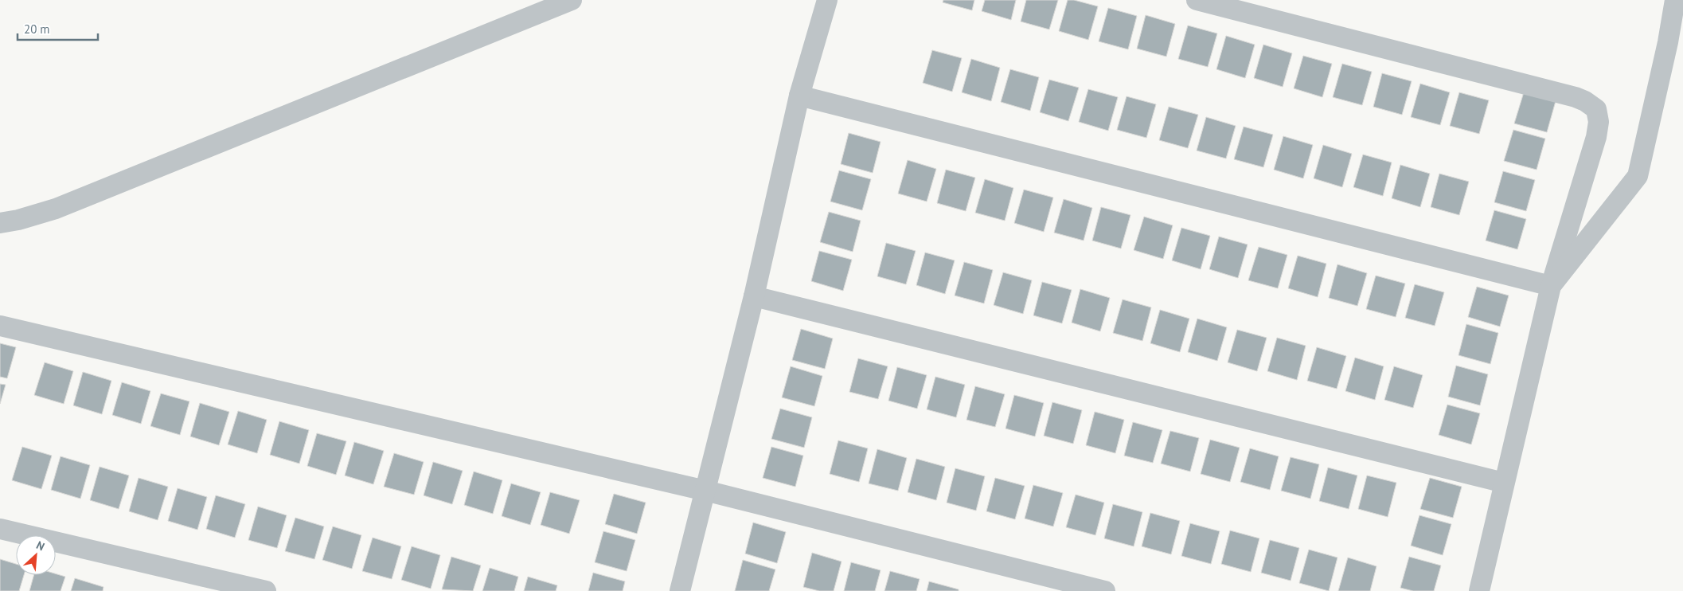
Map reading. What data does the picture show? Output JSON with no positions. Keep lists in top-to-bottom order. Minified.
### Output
{"scale_bar":"20 m","north":"top right"}
